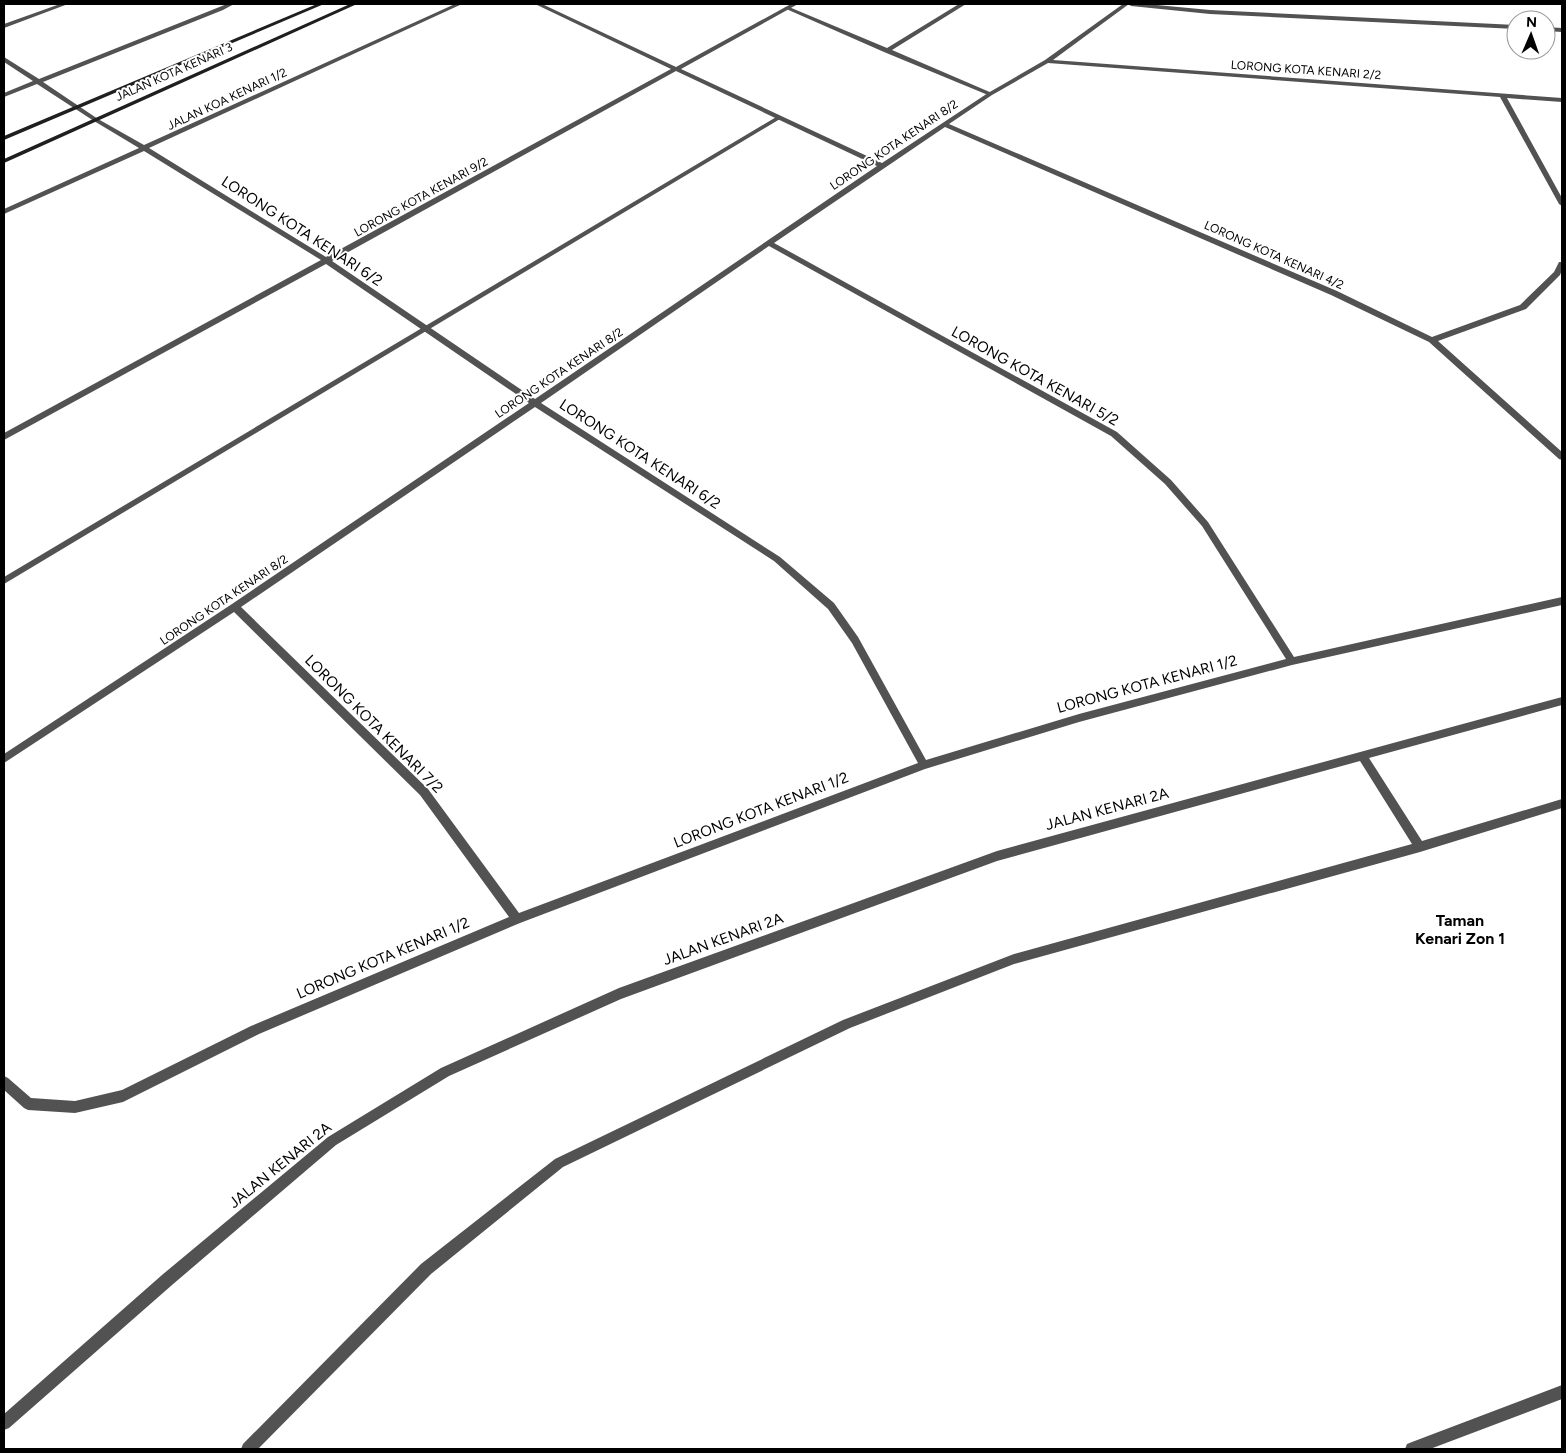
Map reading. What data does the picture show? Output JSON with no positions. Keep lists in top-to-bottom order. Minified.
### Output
{"streets":{"main road":["JALAN KOTA KENARI 3"],"street":["LORONG KOTA KENARI 2/2","JALAN KOA KENARI 1/2","LORONG KOTA KENARI 8/2","LORONG KOTA KENARI 9/2","LORONG KOTA KENARI 6/2","LORONG KOTA KENARI 4/2","LORONG KOTA KENARI 5/2","LORONG KOTA KENARI 1/2","LORONG KOTA KENARI 7/2","JALAN KENARI 2A"]},"crossings":[["LORONG KOTA KENARI 2/2","LORONG KOTA KENARI 8/2"],["JALAN KOTA KENARI 3","LORONG KOTA KENARI 6/2"],["JALAN KOA KENARI 1/2","LORONG KOTA KENARI 6/2"],["LORONG KOTA KENARI 8/2","LORONG KOTA KENARI 6/2"],["LORONG KOTA KENARI 8/2","LORONG KOTA KENARI 4/2"],["LORONG KOTA KENARI 8/2","LORONG KOTA KENARI 5/2"],["LORONG KOTA KENARI 8/2","LORONG KOTA KENARI 7/2"],["LORONG KOTA KENARI 9/2","LORONG KOTA KENARI 6/2"],["LORONG KOTA KENARI 6/2","LORONG KOTA KENARI 1/2"],["LORONG KOTA KENARI 5/2","LORONG KOTA KENARI 1/2"],["LORONG KOTA KENARI 1/2","LORONG KOTA KENARI 7/2"]],"districts":["Taman Kenari Zon 1"],"north":"top"}
